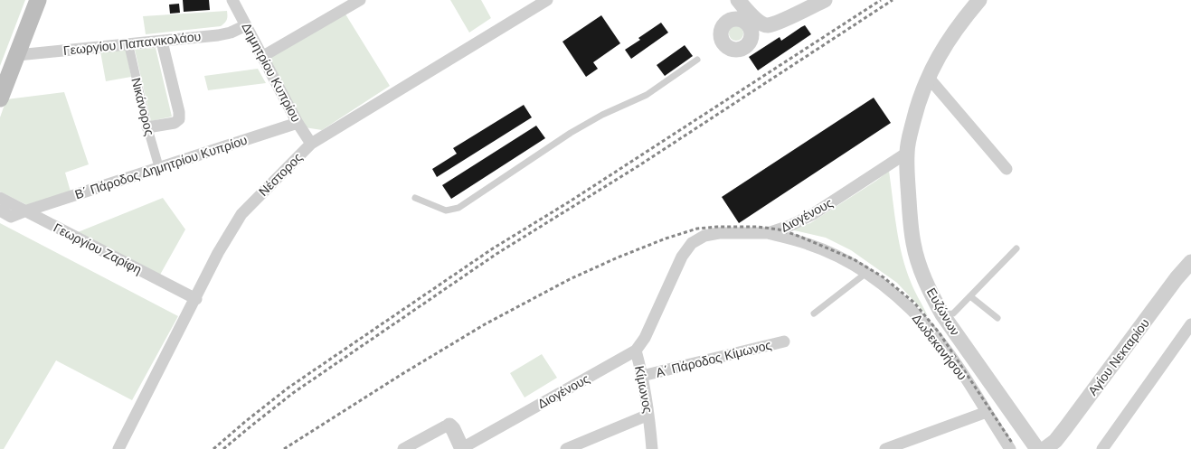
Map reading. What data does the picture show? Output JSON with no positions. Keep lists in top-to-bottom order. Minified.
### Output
{"streets":{"street":["Γεωργίου Παπανικολάου","Δημητρίου Κυπρίου","Νικάνορος","Β΄ Πάροδος Δημητρίου Κυπρίου","Νέστορος","Διογένους","Γεωργίου Ζαρίφη","Ευζώνων","Δωδεκανήσου","Αγίου Νεκταρίου","Α΄ Πάροδος Κίμωνος","Κίμωνος"]},"crossings":[["Γεωργίου Παπανικολάου","Δημητρίου Κυπρίου"],["Γεωργίου Παπανικολάου","Νικάνορος"],["Δημητρίου Κυπρίου","Β΄ Πάροδος Δημητρίου Κυπρίου"],["Δημητρίου Κυπρίου","Νέστορος"],["Νικάνορος","Β΄ Πάροδος Δημητρίου Κυπρίου"],["Β΄ Πάροδος Δημητρίου Κυπρίου","Γεωργίου Ζαρίφη"],["Νέστορος","Γεωργίου Ζαρίφη"],["Διογένους","Ευζώνων"],["Διογένους","Δωδεκανήσου"],["Διογένους","Κίμωνος"],["Α΄ Πάροδος Κίμωνος","Κίμωνος"]]}
